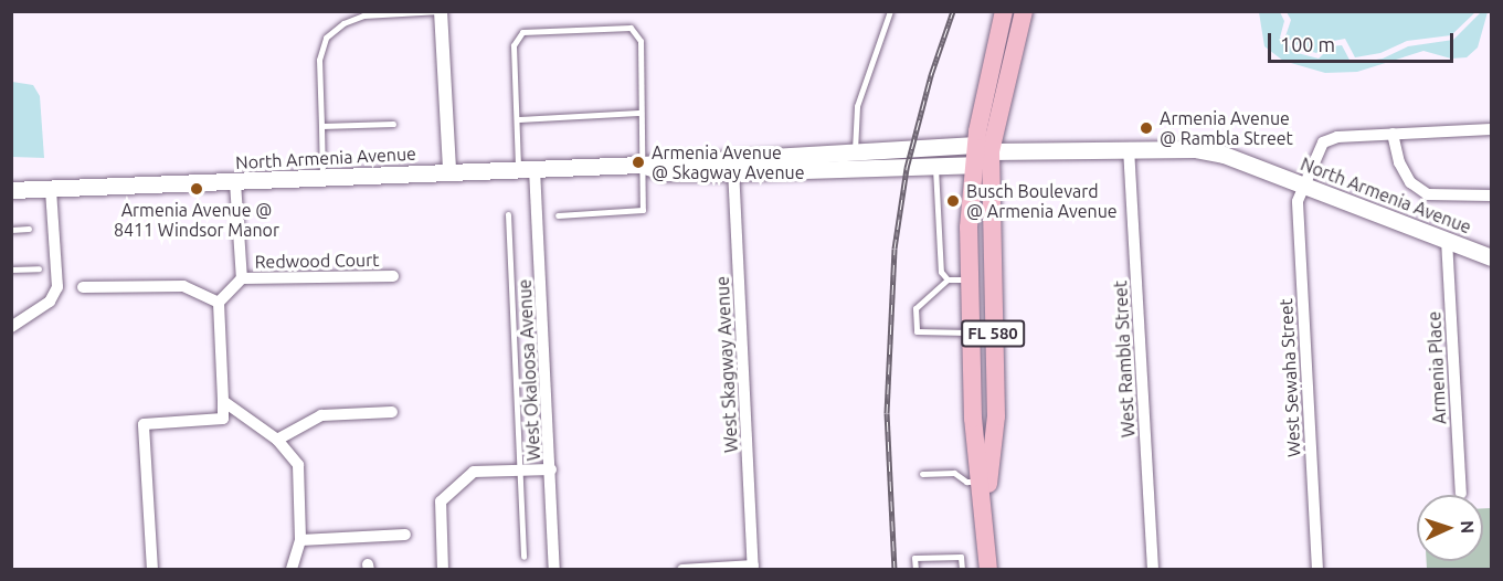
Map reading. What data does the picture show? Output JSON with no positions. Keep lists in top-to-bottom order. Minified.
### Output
{"streets":{"main road":["North Armenia Avenue","FL 580"],"street":["Redwood Court","West Rambla Street","West Skagway Avenue","Armenia Place","West Okaloosa Avenue","West Sewaha Street"]},"crossings":[["North Armenia Avenue","FL 580"],["North Armenia Avenue","West Rambla Street"],["North Armenia Avenue","West Skagway Avenue"],["North Armenia Avenue","Armenia Place"],["North Armenia Avenue","West Okaloosa Avenue"],["North Armenia Avenue","West Sewaha Street"]],"places":["Armenia Avenue @ Rambla Street","Armenia Avenue @ Skagway Avenue","Armenia Avenue @ 8411 Windsor Manor","Busch Boulevard @ Armenia Avenue"],"scale_bar":"100 m","north":"right"}
